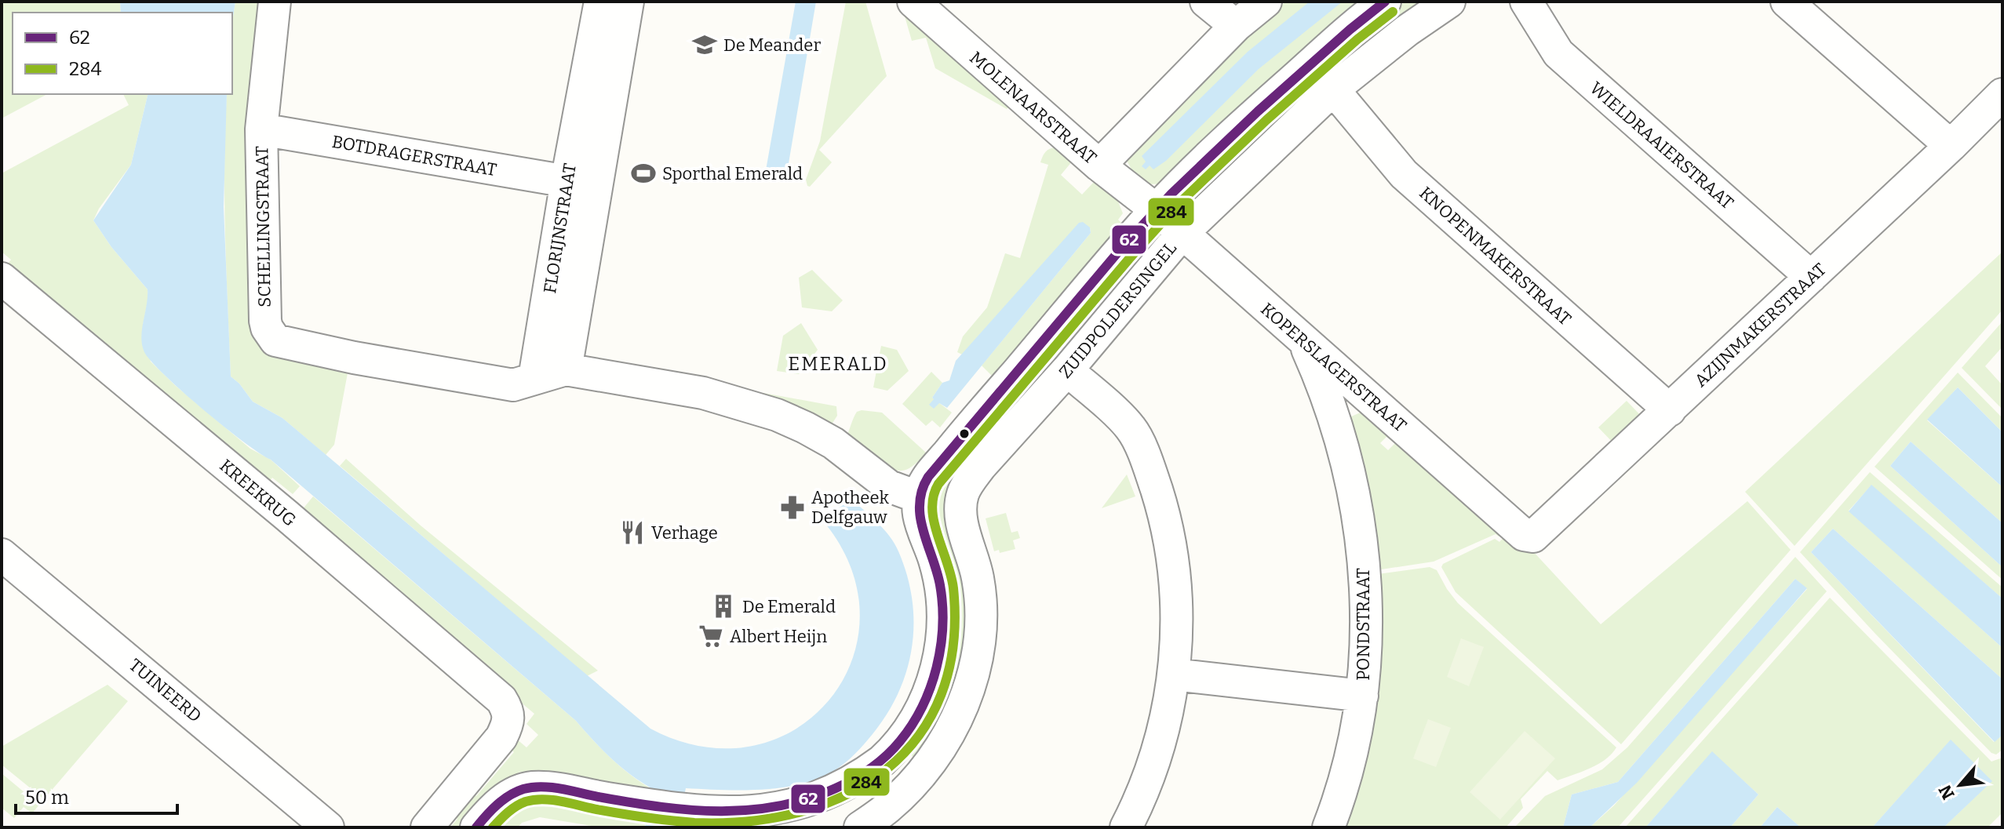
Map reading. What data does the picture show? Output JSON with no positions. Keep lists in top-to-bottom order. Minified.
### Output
{"streets":{"street":["MOLENAARSTRAAT","WIELDRAAIERSTRAAT","BOTDRAGERSTRAAT","SCHELLINGSTRAAT","FLORIJNSTRAAT","KNOPENMAKERSTRAAT","ZUIDPOLDERSINGEL","AZIJNMAKERSTRAAT","KOPERSLAGERSTRAAT","KREEKRUG","PONDSTRAAT","TUINEERD"]},"crossings":[["MOLENAARSTRAAT","ZUIDPOLDERSINGEL"],["MOLENAARSTRAAT","KOPERSLAGERSTRAAT"],["WIELDRAAIERSTRAAT","AZIJNMAKERSTRAAT"],["BOTDRAGERSTRAAT","SCHELLINGSTRAAT"],["BOTDRAGERSTRAAT","FLORIJNSTRAAT"],["SCHELLINGSTRAAT","FLORIJNSTRAAT"],["KNOPENMAKERSTRAAT","ZUIDPOLDERSINGEL"],["KNOPENMAKERSTRAAT","AZIJNMAKERSTRAAT"],["ZUIDPOLDERSINGEL","KOPERSLAGERSTRAAT"],["AZIJNMAKERSTRAAT","KOPERSLAGERSTRAAT"],["KOPERSLAGERSTRAAT","PONDSTRAAT"]],"districts":["EMERALD"],"places":{"school or university":["De Meander"],"sports":["Sporthal Emerald"],"pharmacy":["Apotheek Delfgauw"],"restaurant":["Verhage"],"building":["De Emerald"],"supermarket":["Albert Heijn"]},"lines":["transit line 62","transit line 284"],"legend":["62","284"],"scale_bar":"50 m","north":"bottom left"}
